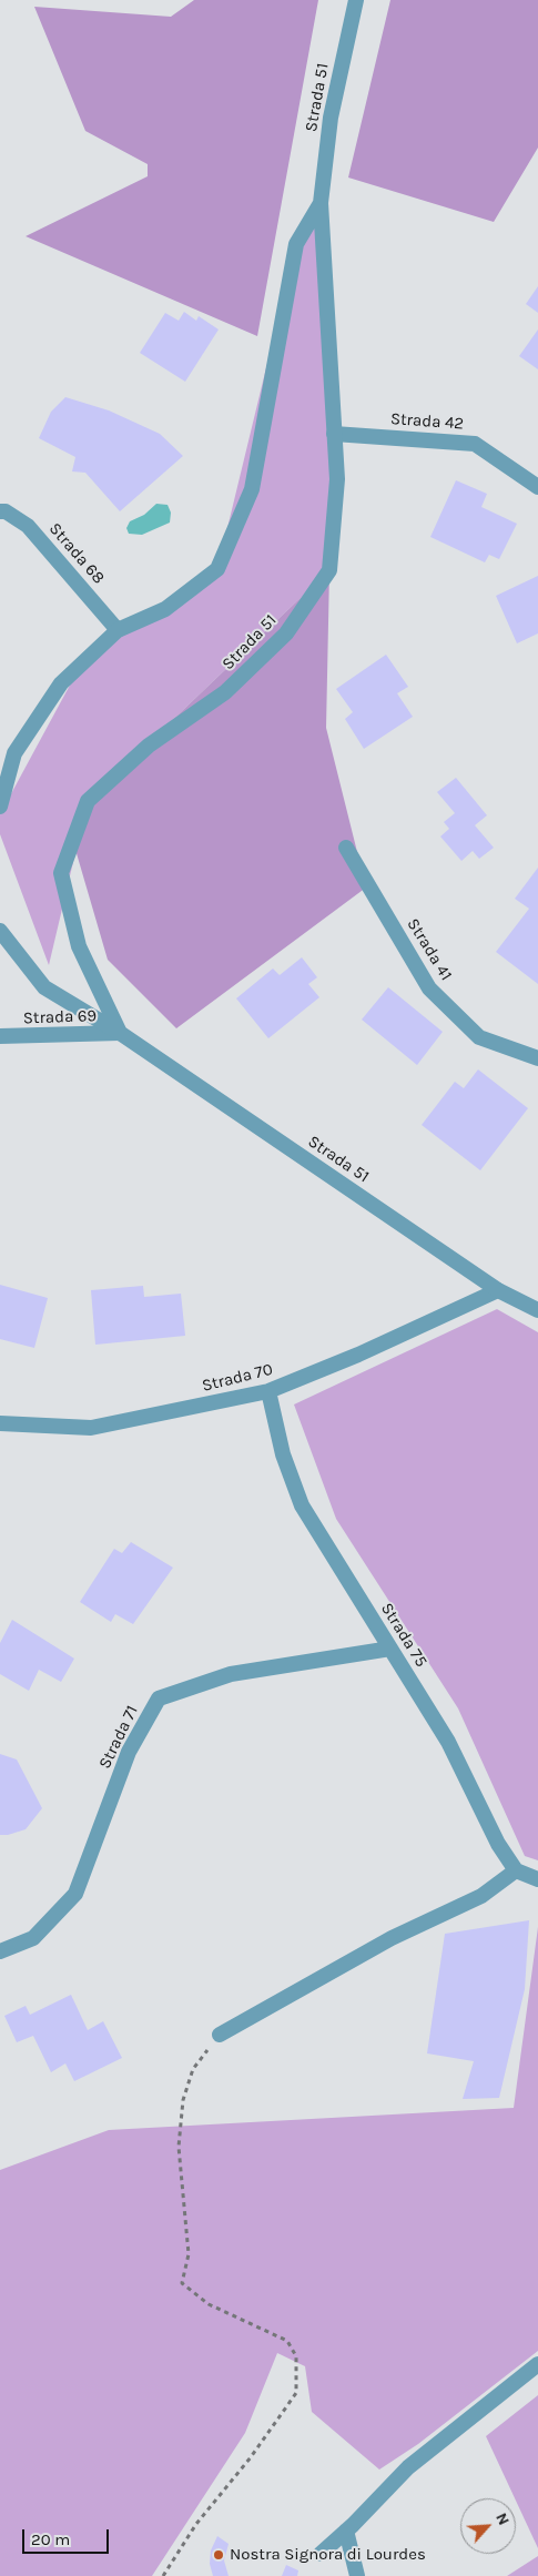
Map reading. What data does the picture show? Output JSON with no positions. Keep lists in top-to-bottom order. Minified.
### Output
{"streets":{"street":["Strada 51","Strada 42","Strada 68","Strada 41","Strada 69","Strada 70","Strada 75","Strada 71"]},"crossings":[["Strada 51","Strada 42"],["Strada 51","Strada 68"],["Strada 51","Strada 69"],["Strada 51","Strada 70"],["Strada 70","Strada 75"],["Strada 75","Strada 71"]],"places":["Nostra Signora di Lourdes"],"scale_bar":"20 m","north":"top right"}
